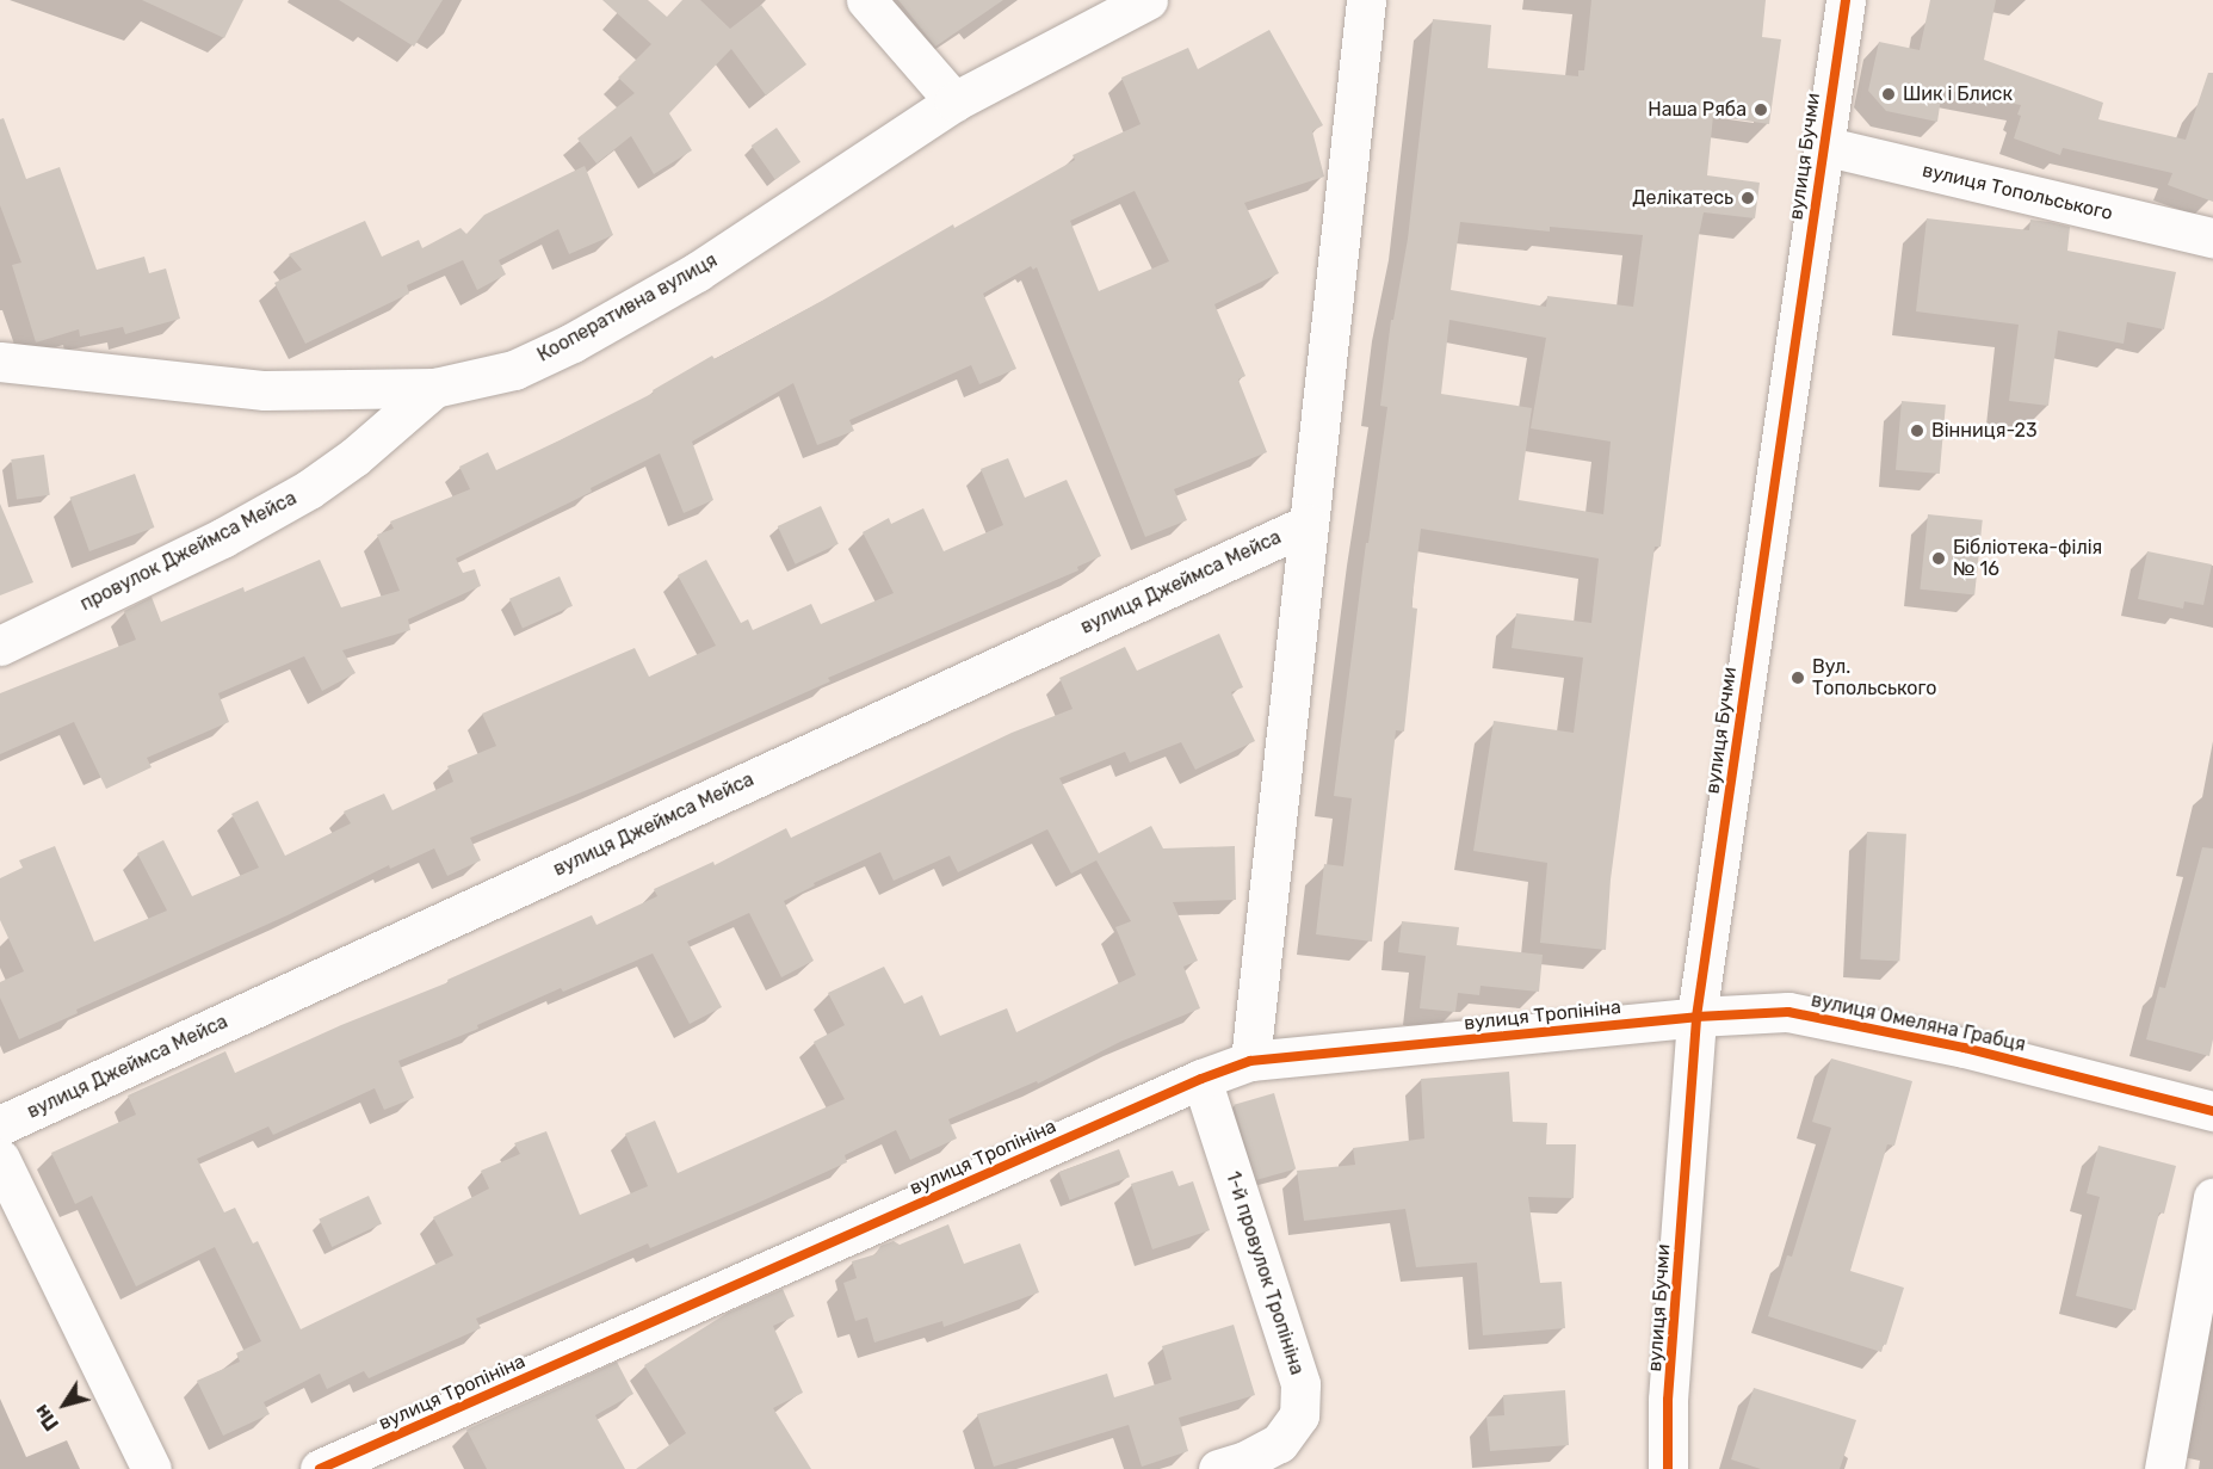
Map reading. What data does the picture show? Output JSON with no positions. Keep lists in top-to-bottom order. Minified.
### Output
{"streets":{"street":["вулиця Бучми","вулиця Топольського","Кооперативна вулиця","провулок Джеймса Мейса","вулиця Джеймса Мейса","вулиця Тропініна","вулиця Омеляна Грабця","1-й провулок Тропініна"]},"crossings":[["вулиця Бучми","вулиця Топольського"],["вулиця Бучми","вулиця Тропініна"],["вулиця Бучми","вулиця Омеляна Грабця"],["Кооперативна вулиця","провулок Джеймса Мейса"],["вулиця Джеймса Мейса","вулиця Тропініна"],["вулиця Тропініна","вулиця Омеляна Грабця"],["вулиця Тропініна","1-й провулок Тропініна"]],"places":["Шик і Блиск","Наша Ряба","Делікатесь","Вінниця-23","Бібліотека-філія № 16","Вул. Топольського"],"north":"bottom left"}
